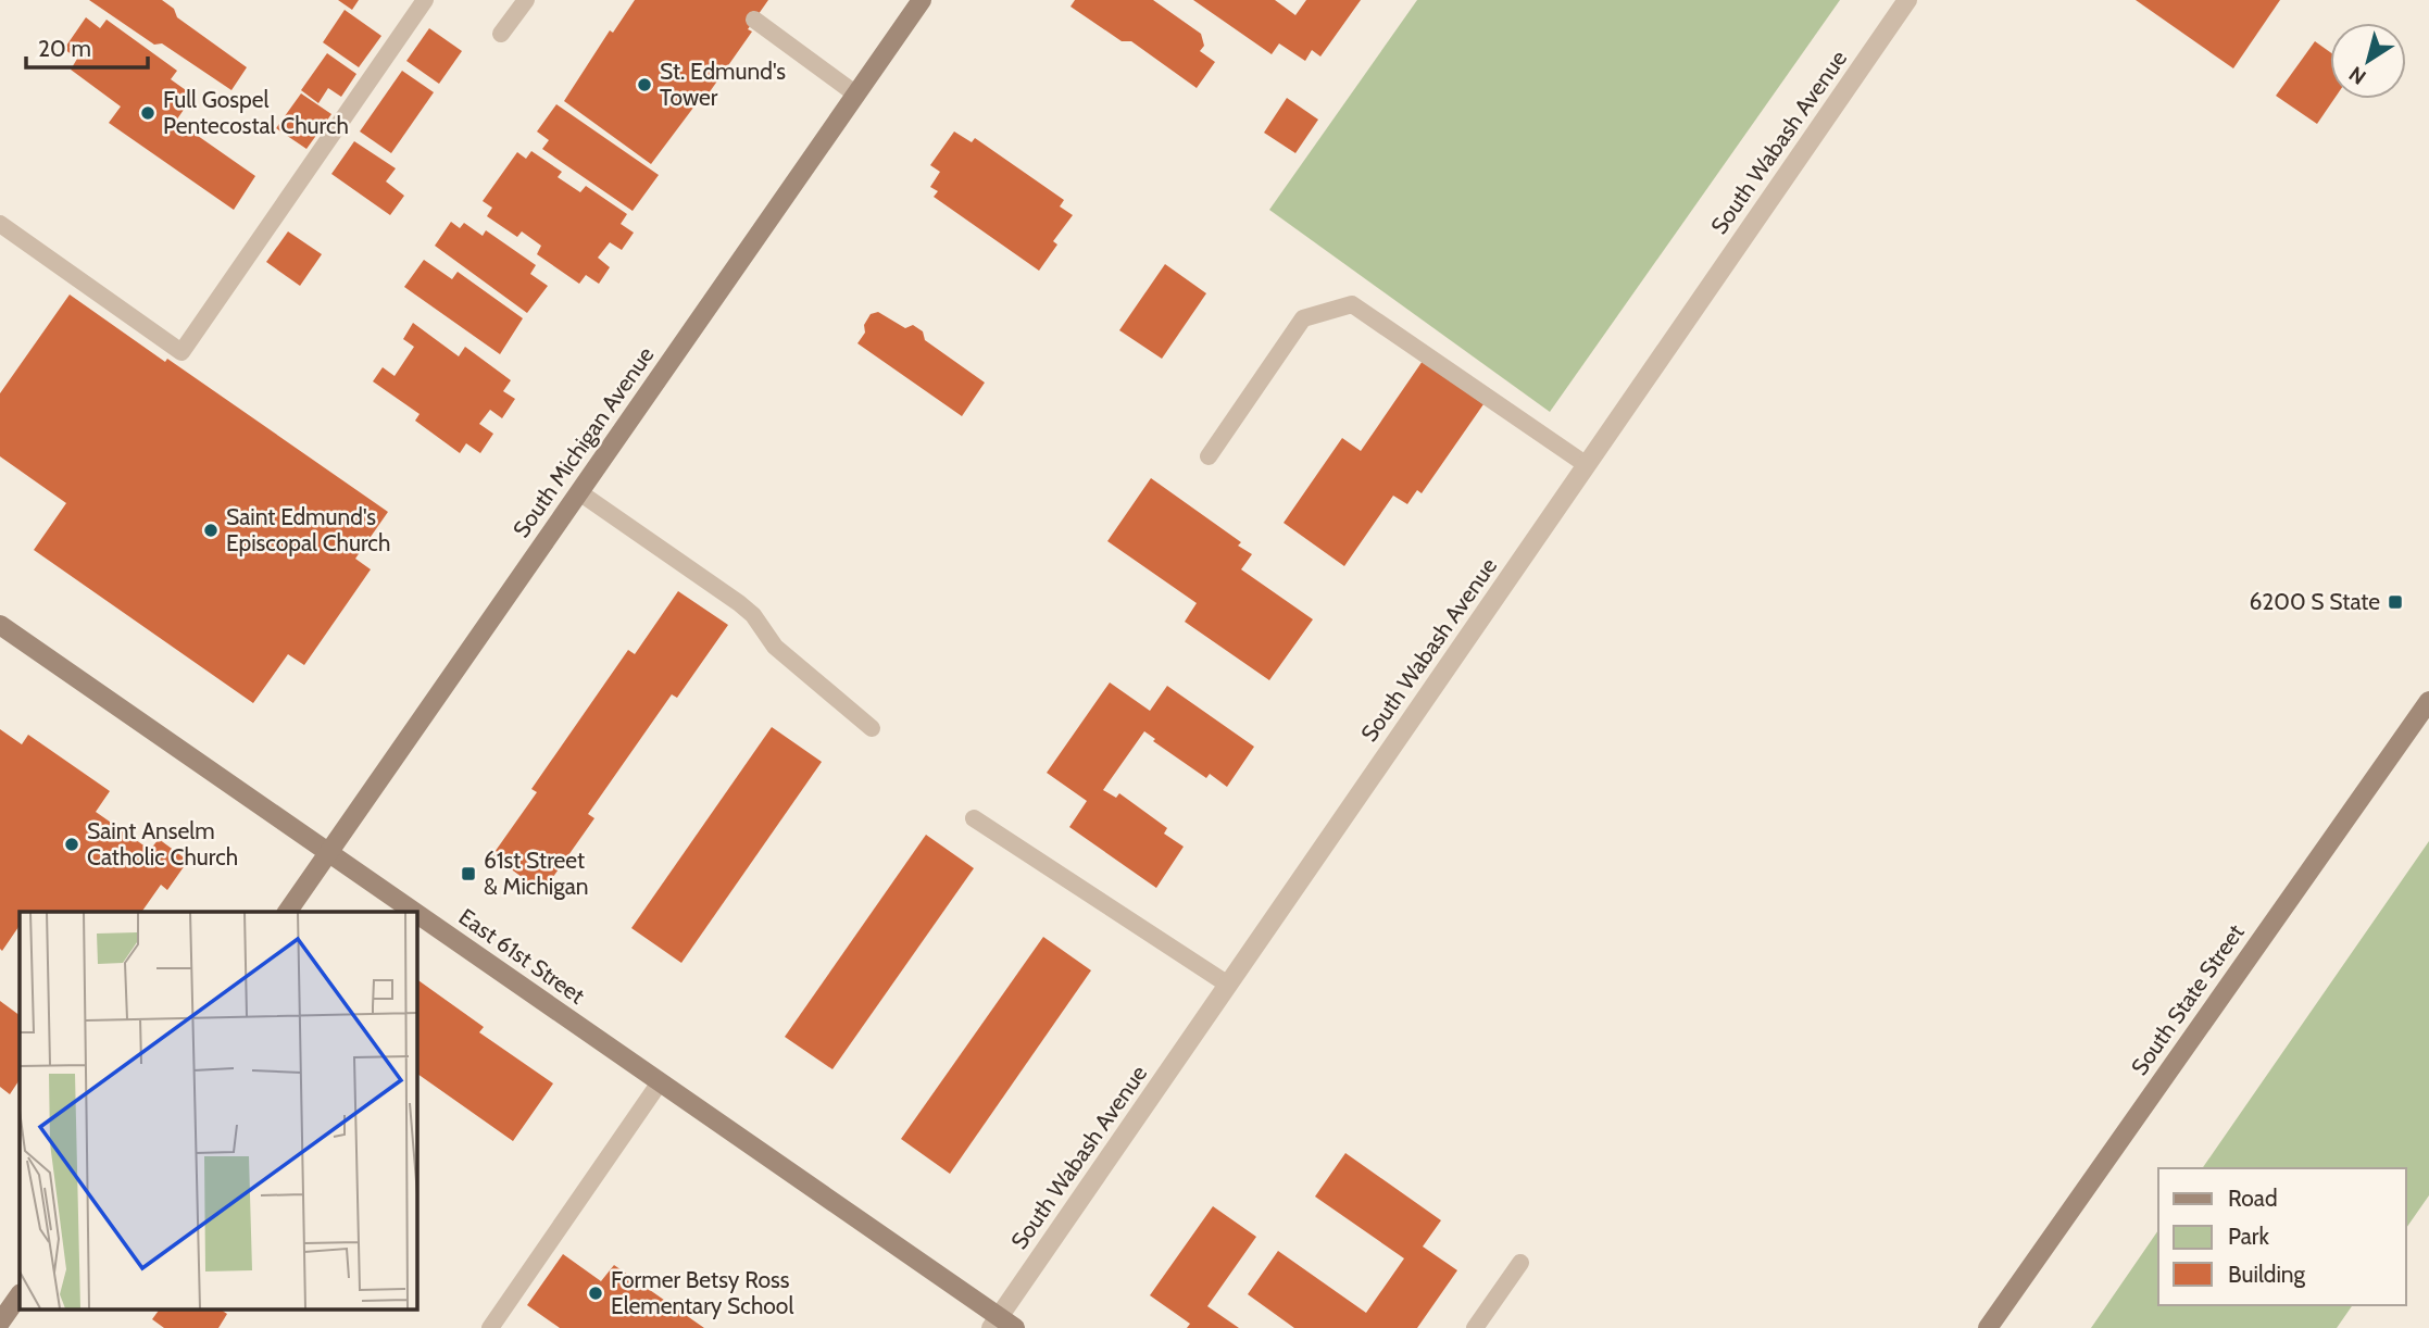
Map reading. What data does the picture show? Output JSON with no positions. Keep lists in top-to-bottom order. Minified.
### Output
{"streets":{"street":["South Wabash Avenue","South Michigan Avenue","East 61st Street","South State Street"]},"crossings":[["South Wabash Avenue","East 61st Street"],["South Michigan Avenue","East 61st Street"]],"places":{"other":["St. Edmund's Tower","Full Gospel Pentecostal Church","Saint Edmund's Episcopal Church","Saint Anselm Catholic Church","Former Betsy Ross Elementary School"],"transit":["6200 S State","61st Street & Michigan"]},"legend":["Road","Park","Building"],"scale_bar":"20 m","north":"bottom left"}
